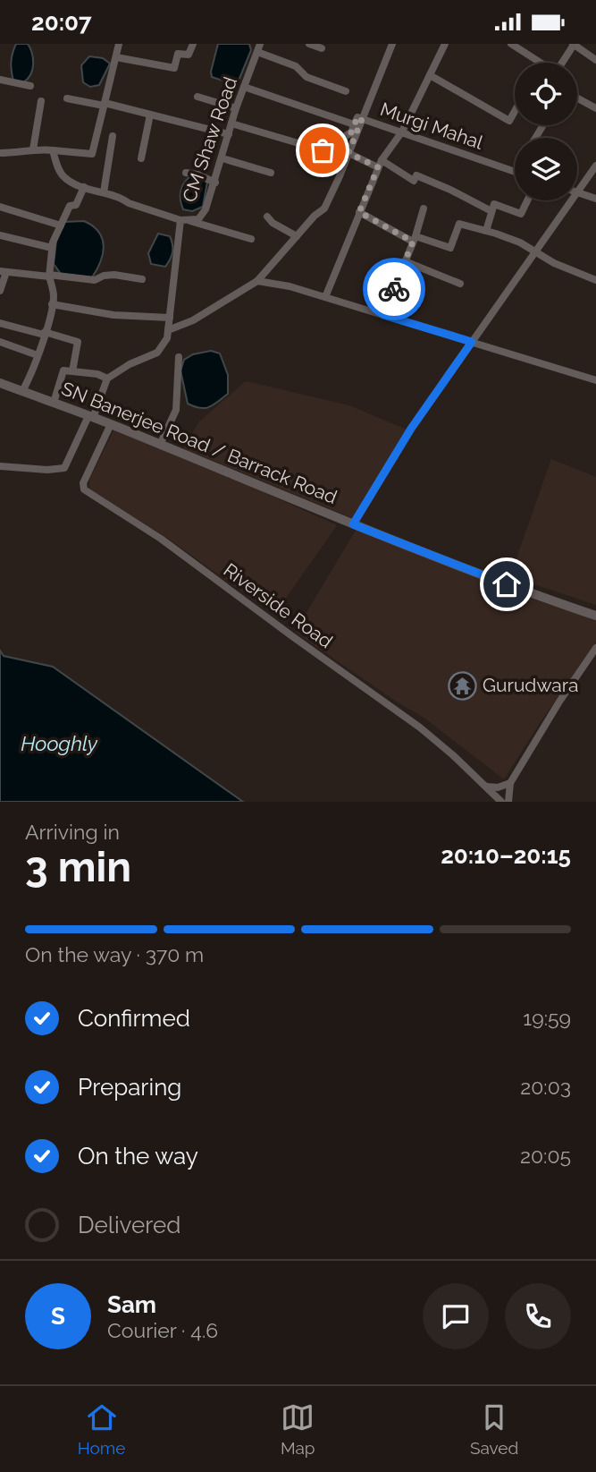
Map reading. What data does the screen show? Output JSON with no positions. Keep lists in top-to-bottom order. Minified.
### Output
{"streets":{"street":["Murgi Mahal","CM Shaw Road","SN Banerjee Road / Barrack Road","Riverside Road"]},"crossings":[["Murgi Mahal","CM Shaw Road"],["SN Banerjee Road / Barrack Road","Riverside Road"]],"water":["Hooghly"],"places":{"temple":["Gurudwara"]},"page":{"status":"20:07","heading":["3 min","Arriving in","20:10–20:15"],"panel":["Sam","Courier · 4.6"],"bar":"On the way · 370 m","list":[["Confirmed","19:59"],["Preparing","20:03"],["On the way","20:05"],"Delivered"],"round":"S","tabs":["Home","Map","Saved"]}}
